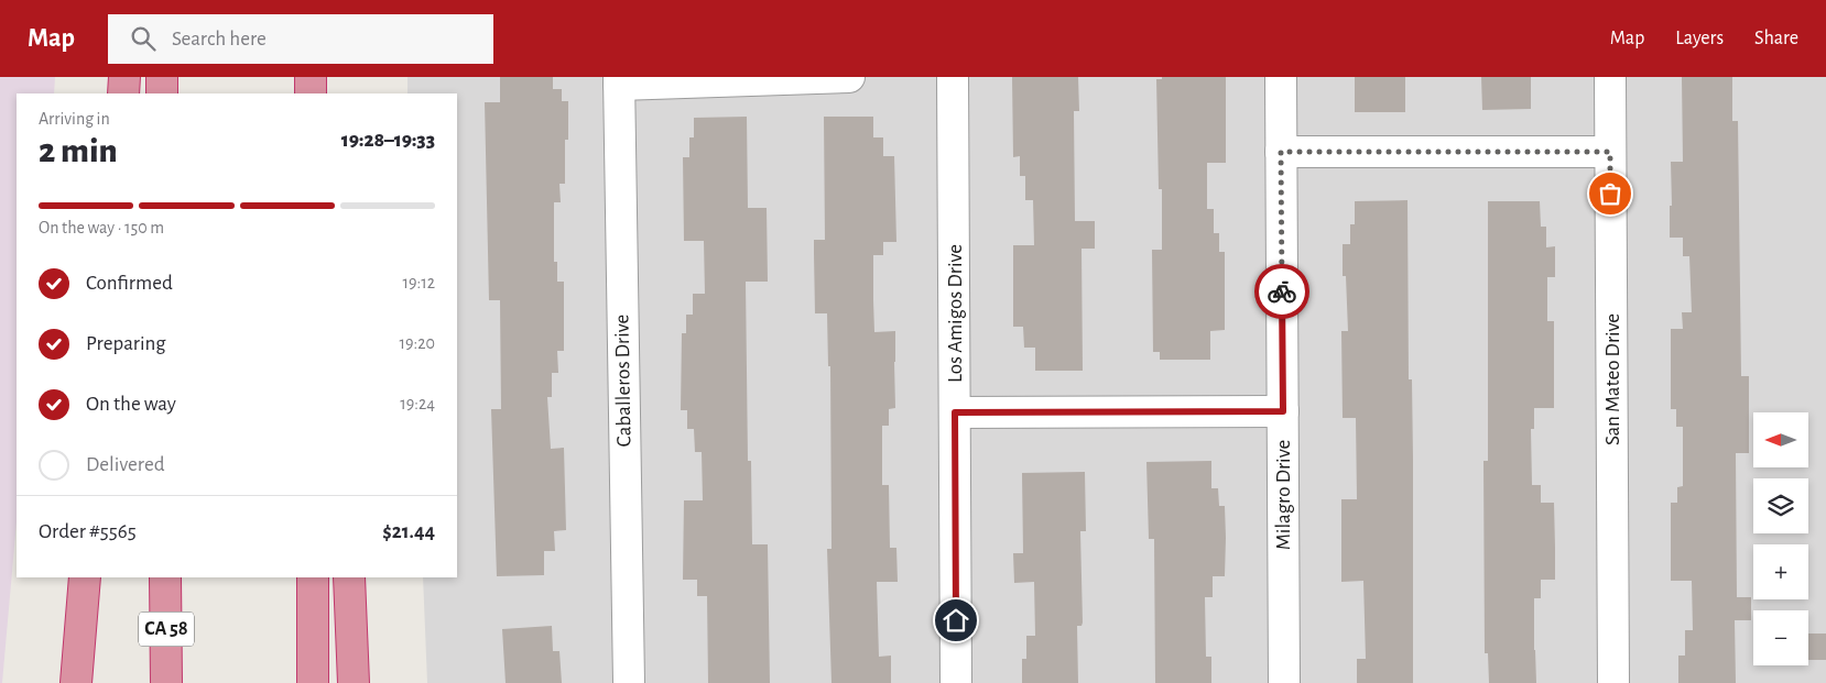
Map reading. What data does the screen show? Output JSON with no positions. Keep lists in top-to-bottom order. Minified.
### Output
{"streets":{"highway":["CA 58"],"street":["Los Amigos Drive","San Mateo Drive","Caballeros Drive","Milagro Drive"]},"north":"left","page":{"header":"Map","search":"Search here","nav":["Map","Layers","Share"],"heading":["2 min","Arriving in","19:28–19:33"],"panel":["Order #5565","$21.44"],"bar":"On the way · 150 m","list":[["Confirmed","19:12"],["Preparing","19:20"],["On the way","19:24"],"Delivered"],"map_buttons":["+","−"]}}
